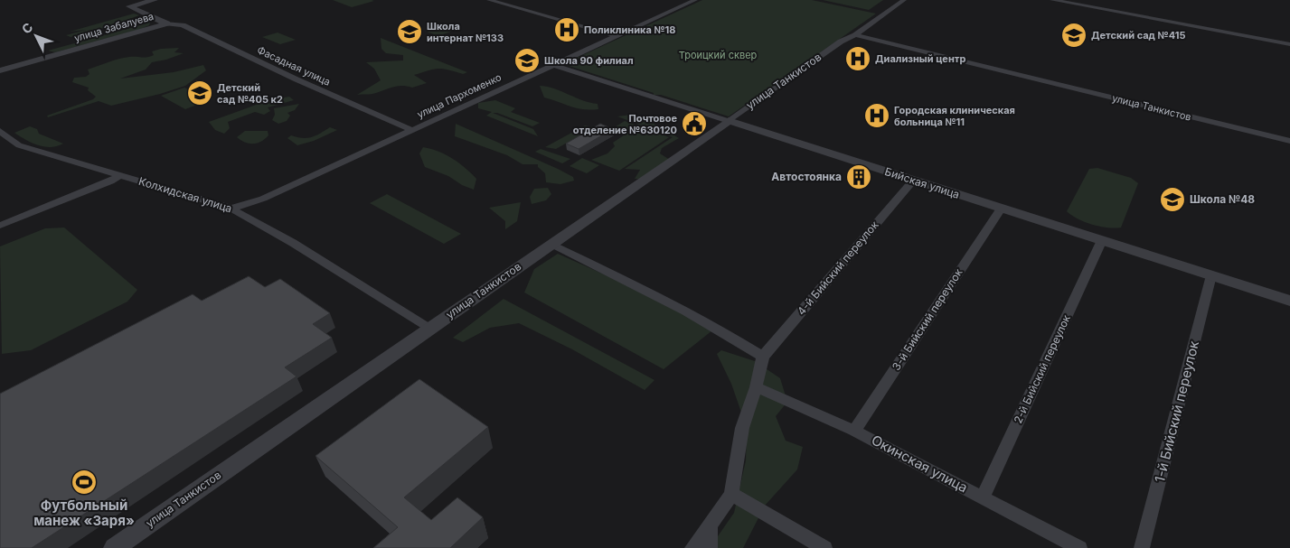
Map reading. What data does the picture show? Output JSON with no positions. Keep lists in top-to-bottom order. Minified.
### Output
{"streets":{"street":["улица Забалуева","Фасадная улица","улица Танкистов","улица Пархоменко","Бийская улица","Колхидская улица","4-й Бийский переулок","3-й Бийский переулок","2-й Бийский переулок","1-й Бийский переулок","Окинская улица"]},"crossings":[["улица Забалуева","Фасадная улица"],["Фасадная улица","улица Пархоменко"],["улица Танкистов","Бийская улица"],["улица Танкистов","Колхидская улица"],["улица Пархоменко","Бийская улица"],["улица Пархоменко","Колхидская улица"],["Бийская улица","4-й Бийский переулок"],["Бийская улица","3-й Бийский переулок"],["Бийская улица","2-й Бийский переулок"],["Бийская улица","1-й Бийский переулок"],["3-й Бийский переулок","Окинская улица"],["2-й Бийский переулок","Окинская улица"]],"parks":["Троицкий сквер"],"places":{"hospital":["Поликлиника №18","Диализный центр","Городская клиническая больница №11"],"school or university":["Школа интернат №133","Детский сад №415","Школа 90 филиал","Детский сад №405 к2","Школа №48"],"public building":["Почтовое отделение №630120"],"building":["Автостоянка"],"sports":["Футбольный манеж «Заря»"]},"north":"top left"}
